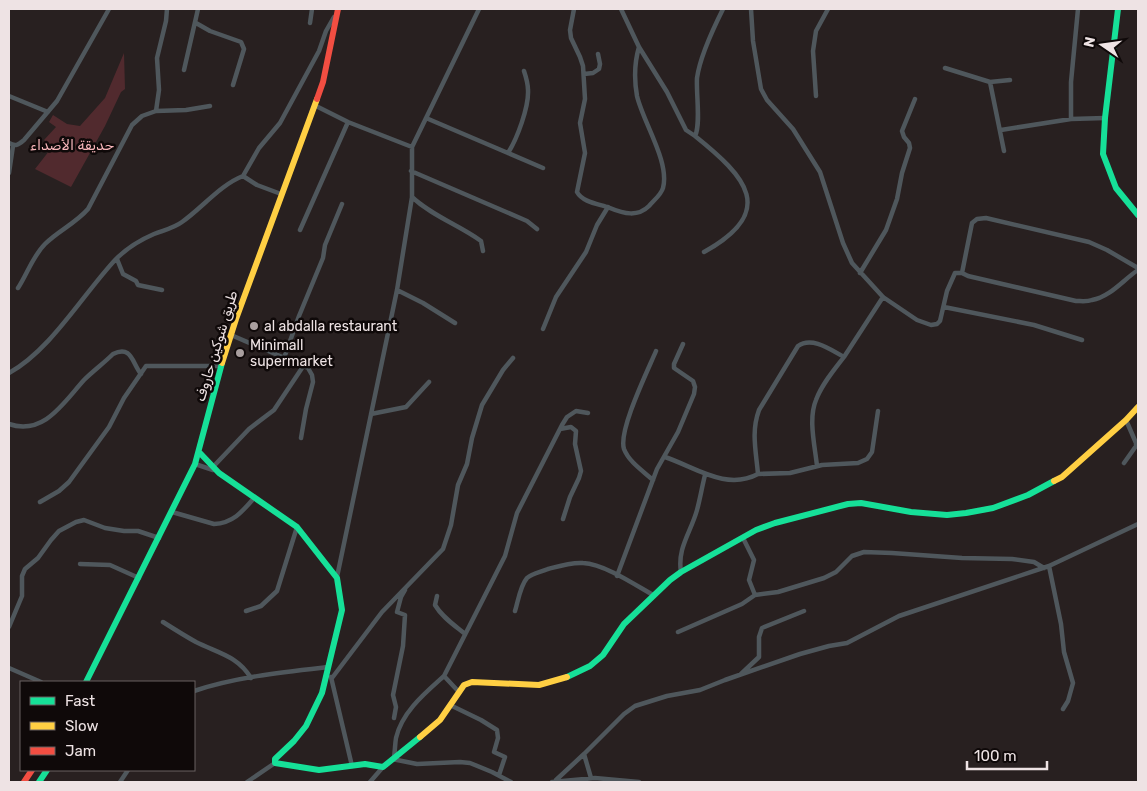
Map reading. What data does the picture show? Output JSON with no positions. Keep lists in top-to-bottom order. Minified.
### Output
{"streets":{"street":["طريق شوكين حاروف"]},"parks":["حديقة الأصداء"],"places":["al abdalla restaurant","Minimall supermarket"],"legend":["Fast","Slow","Jam"],"scale_bar":"100 m","north":"left"}
